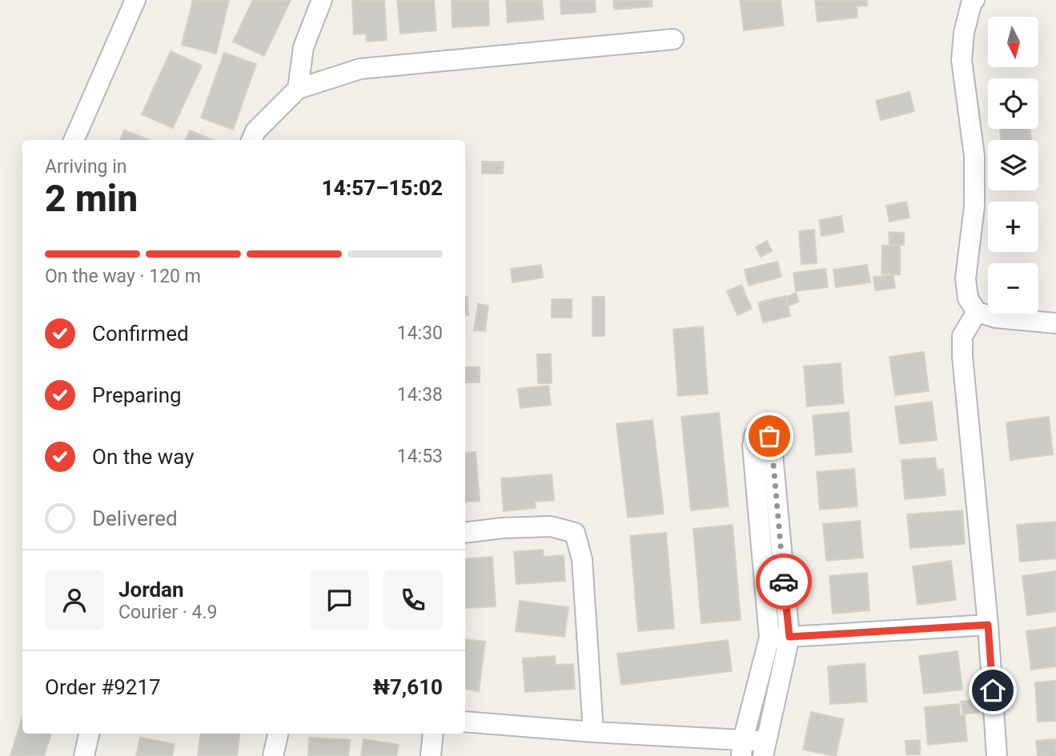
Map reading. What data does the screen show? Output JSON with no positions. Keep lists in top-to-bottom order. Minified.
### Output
{"north":"bottom","page":{"map_buttons":["+","−"],"heading":["2 min","Arriving in","14:57–15:02"],"panel":["Jordan","Courier · 4.9","Order #9217","₦7,610"],"bar":"On the way · 120 m","list":[["Confirmed","14:30"],["Preparing","14:38"],["On the way","14:53"],"Delivered"]}}
